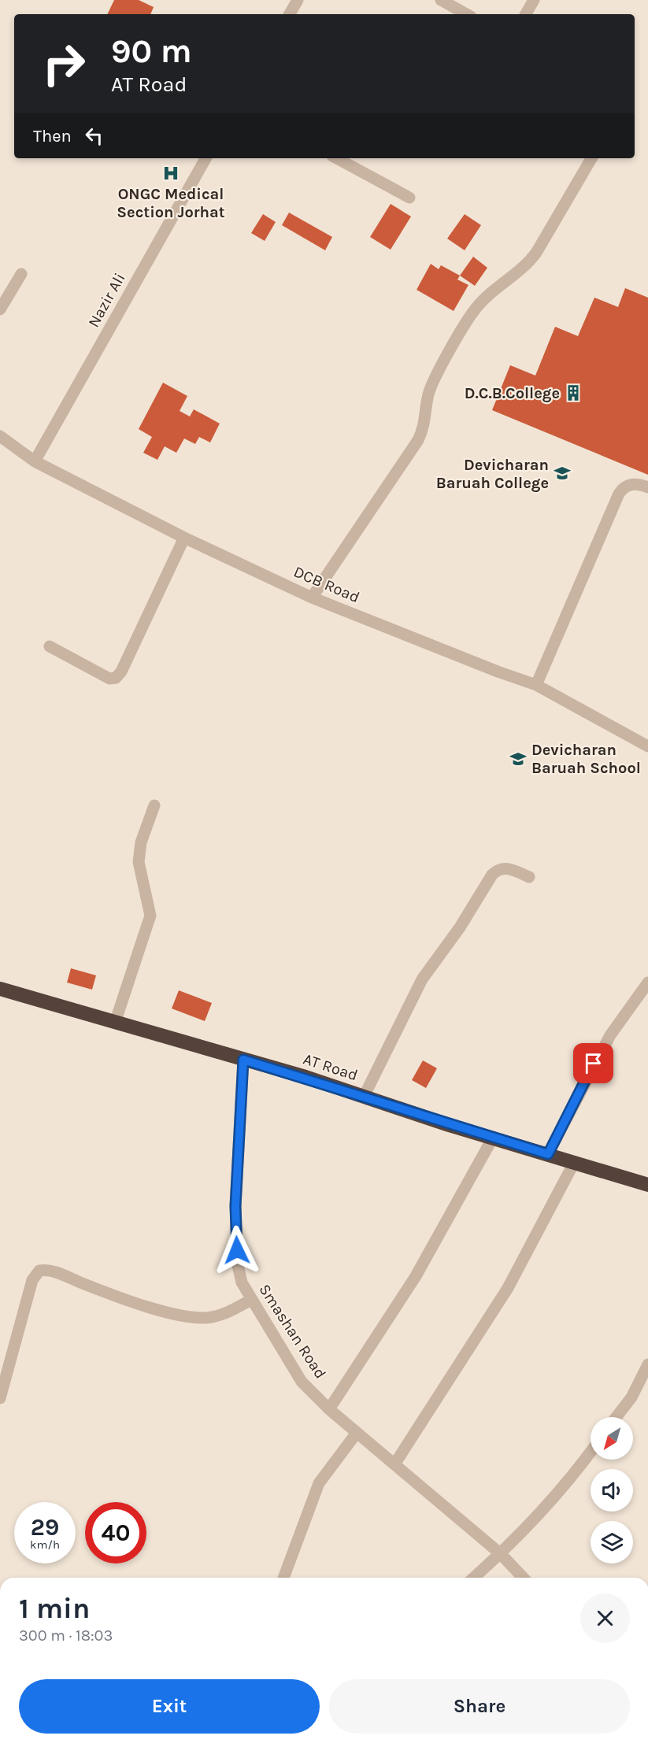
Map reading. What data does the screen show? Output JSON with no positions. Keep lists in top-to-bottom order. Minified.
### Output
{"streets":{"highway":["AT Road"],"street":["Nazir Ali","DCB Road","Smashan Road"]},"crossings":[["Nazir Ali","DCB Road"],["AT Road","Smashan Road"]],"places":{"hospital":["ONGC Medical Section Jorhat"],"building":["D.C.B.College"],"school or university":["Devicharan Baruah College","Devicharan Baruah School"]},"north":"bottom left","page":{"turn":["90 m","AT Road"],"then":"Then","speed":"29 km/h","limit":"40","heading":["1 min","300 m · 18:03"],"buttons":["Exit","Share"]}}
